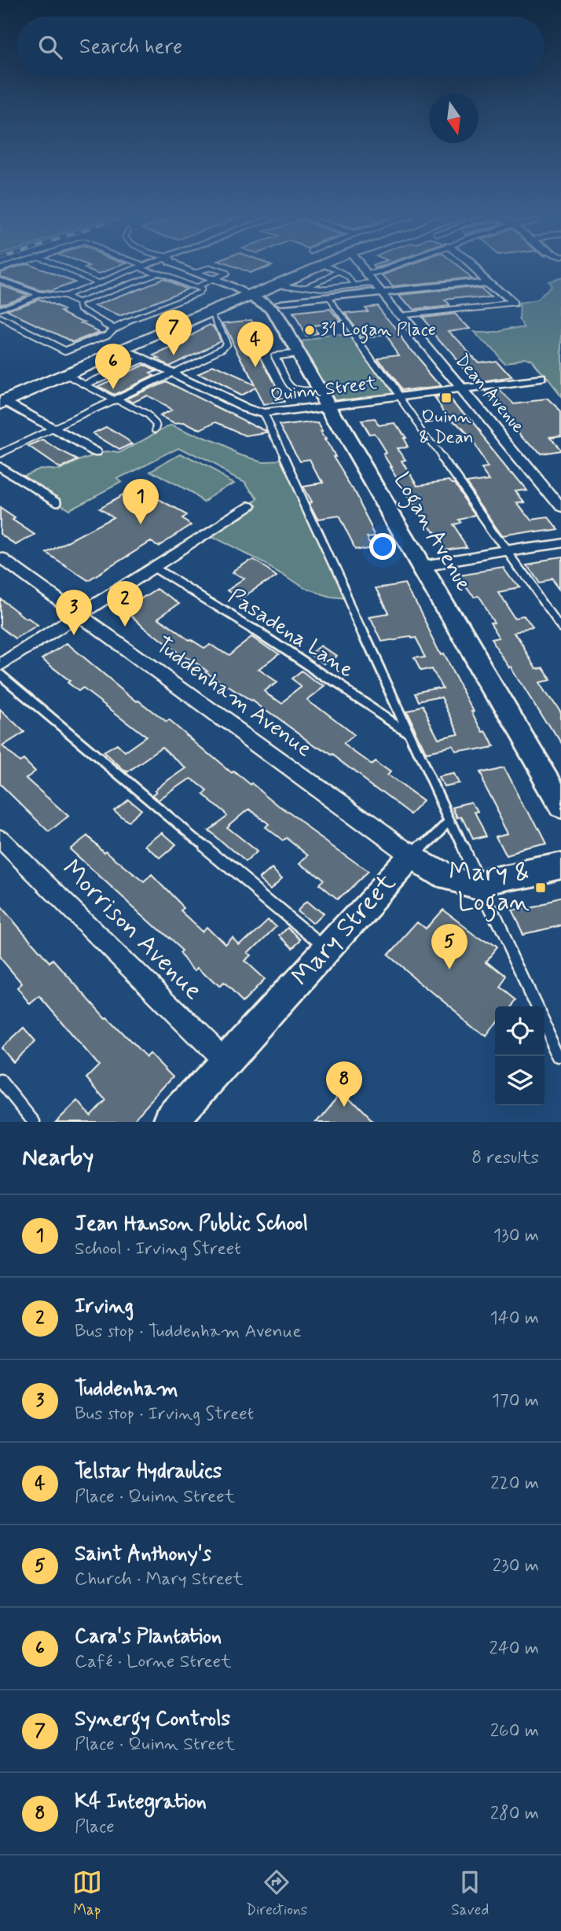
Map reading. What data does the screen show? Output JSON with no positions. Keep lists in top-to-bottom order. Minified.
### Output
{"streets":{"street":["Quinn Street","Dean Avenue","Logan Avenue","Tuddenham Avenue","Morrison Avenue","Mary Street"],"lane":["Pasadena Lane"]},"crossings":[["Quinn Street","Dean Avenue"],["Quinn Street","Logan Avenue"],["Tuddenham Avenue","Mary Street"],["Morrison Avenue","Mary Street"]],"places":{"other":["31 Logan Place"],"transit":["Quinn & Dean","Mary & Logan"]},"north":"bottom","page":{"search":"Search here","pins":["7","4","6","1","2","3","5","8"],"heading":["Nearby","8 results"],"list":[{"mark":"1","name":"Jean Hanson Public School","note":"School · Irving Street","value":"130 m"},{"mark":"2","name":"Irving","note":"Bus stop · Tuddenham Avenue","value":"140 m"},{"mark":"3","name":"Tuddenham","note":"Bus stop · Irving Street","value":"170 m"},{"mark":"4","name":"Telstar Hydraulics","note":"Place · Quinn Street","value":"220 m"},{"mark":"5","name":"Saint Anthony's","note":"Church · Mary Street","value":"230 m"},{"mark":"6","name":"Cara's Plantation","note":"Café · Lorne Street","value":"240 m"},{"mark":"7","name":"Synergy Controls","note":"Place · Quinn Street","value":"260 m"},{"mark":"8","name":"K4 Integration","note":"Place","value":"280 m"}],"nav":["Map","Directions","Saved"]}}
